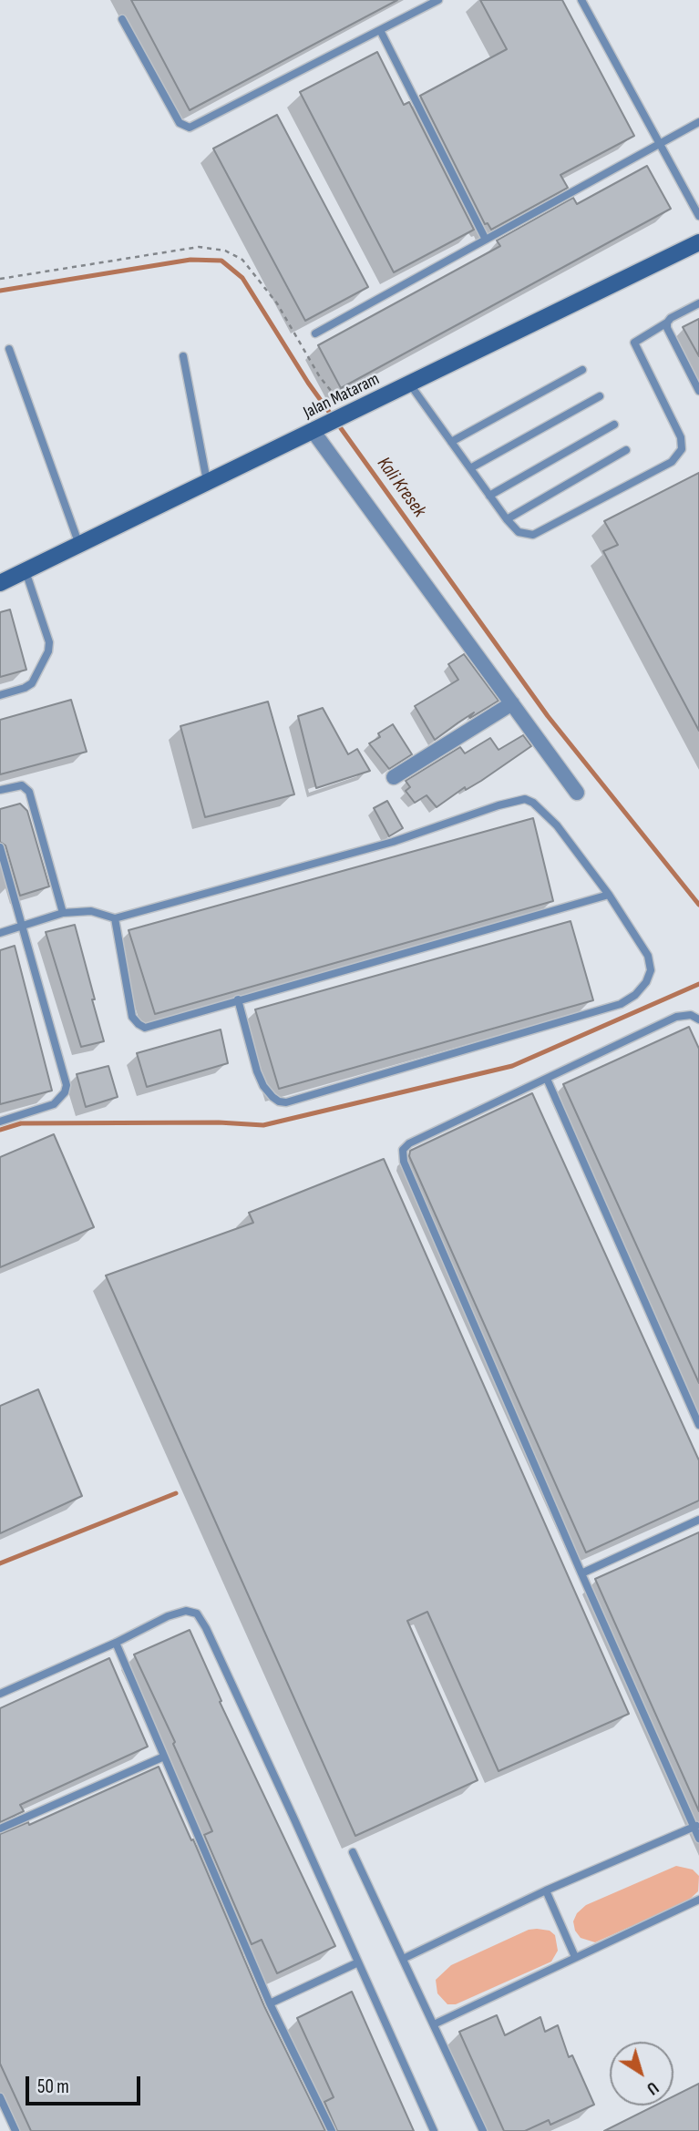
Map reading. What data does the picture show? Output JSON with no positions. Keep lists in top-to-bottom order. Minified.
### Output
{"streets":{"main road":["Jalan Mataram"]},"water":["Kali Kresek"],"scale_bar":"50 m","north":"bottom right"}
